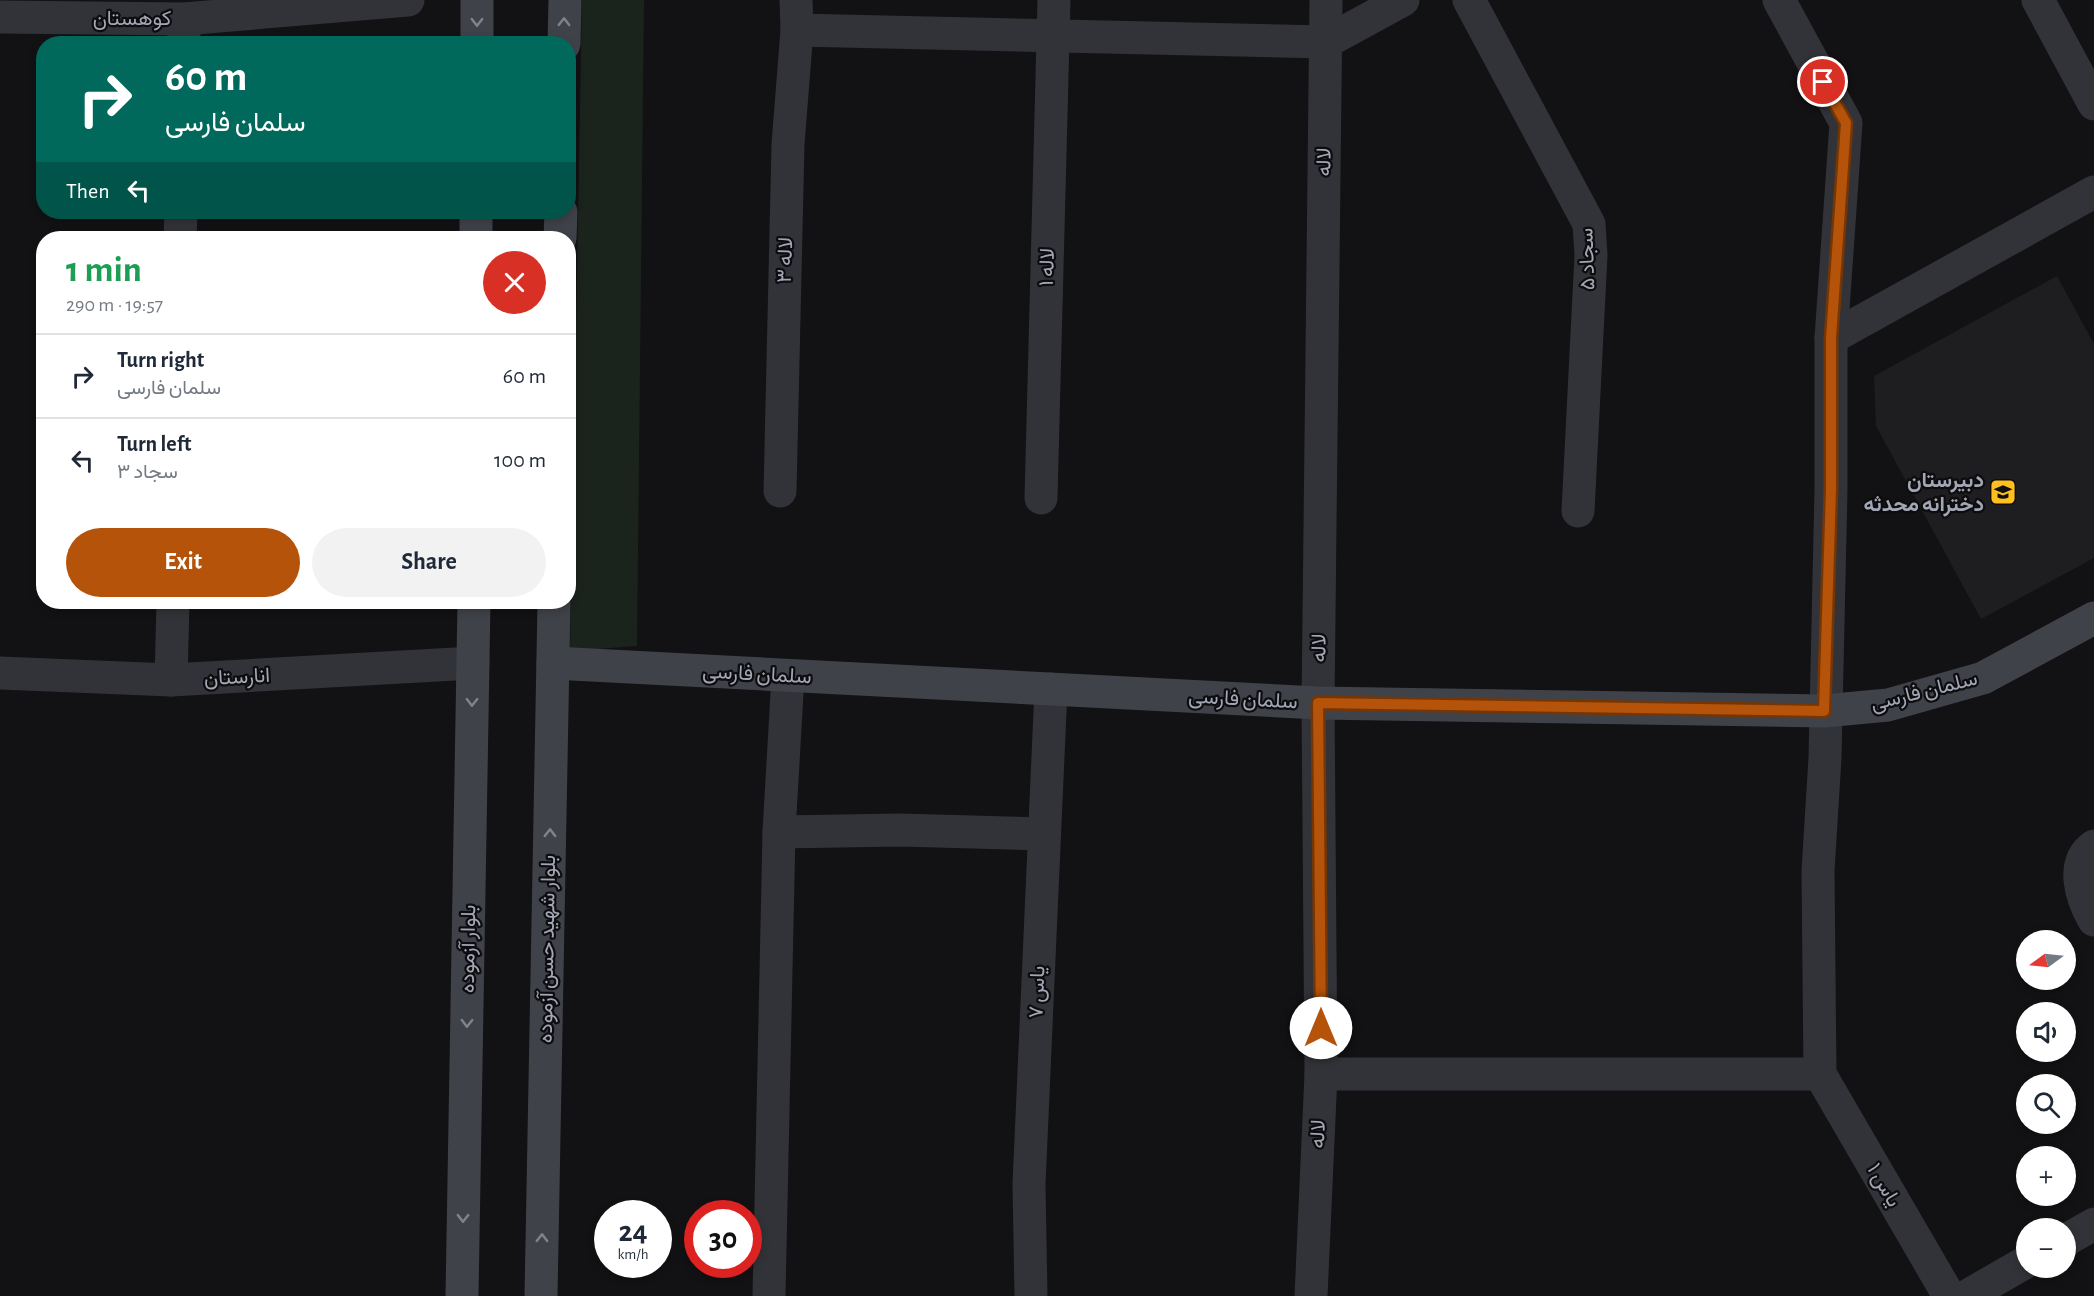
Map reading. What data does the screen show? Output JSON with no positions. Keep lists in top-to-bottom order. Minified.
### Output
{"streets":{"main road":["سلمان فارسی","بلوار آزموده","بلوار شهید حسن آزموده"],"street":["کوهستان","لاله","سجاد ۵","لاله ۳","لاله ۱","انارستان","یاس ۷","یاس ۱"]},"crossings":[["لاله","سلمان فارسی"],["سلمان فارسی","بلوار شهید حسن آزموده"],["سلمان فارسی","یاس ۷"],["انارستان","بلوار آزموده"]],"one_way":["بلوار آزموده","بلوار شهید حسن آزموده"],"places":{"school or university":["دبیرستان دخترانه محدثه"]},"north":"left","page":{"turn":["60 m","سلمان فارسی"],"then":"Then","heading":["1 min","290 m · 19:57"],"list":[{"name":"Turn right","note":"سلمان فارسی","value":"60 m"},{"name":"Turn left","note":"سجاد ۳","value":"100 m"}],"buttons":["Exit","Share"],"map_buttons":["+","−"],"speed":"24 km/h","limit":"30"}}
